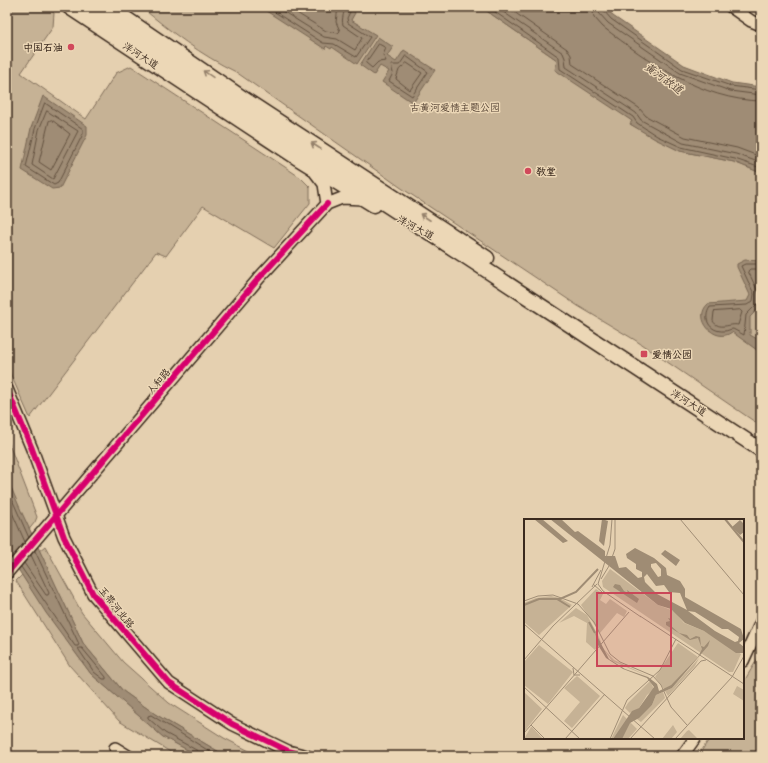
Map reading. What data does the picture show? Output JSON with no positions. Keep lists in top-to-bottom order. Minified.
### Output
{"streets":{"main road":["洋河大道"],"street":["人和路","玉带河北路"]},"crossings":[["人和路","玉带河北路"]],"water":["黄河故道"],"parks":["古黄河爱情主题公园"],"places":{"other":["中国石油","教堂"],"transit":["爱情公园"]}}
